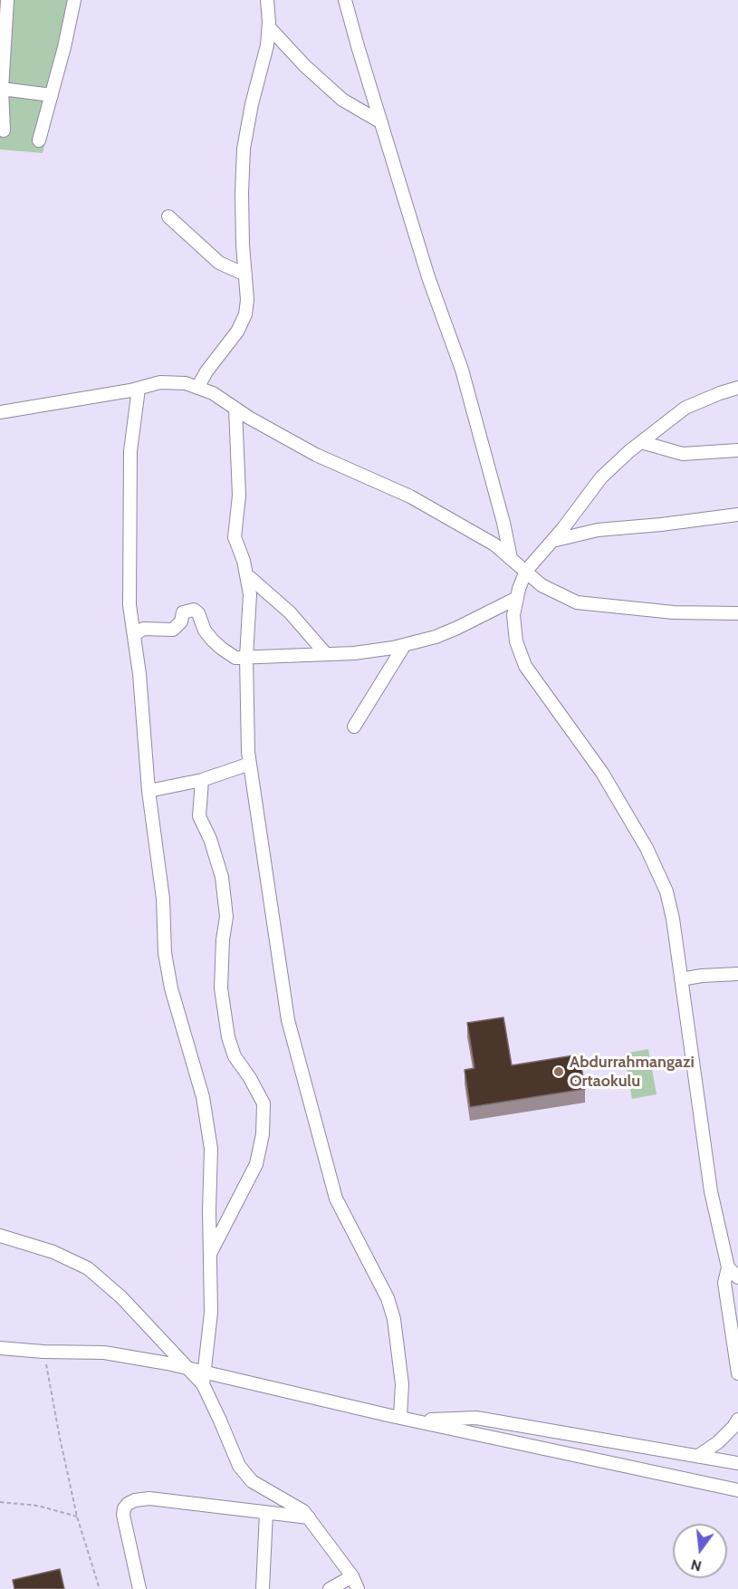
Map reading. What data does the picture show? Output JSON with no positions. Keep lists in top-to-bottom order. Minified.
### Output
{"places":["Abdurrahmangazi Ortaokulu"],"north":"bottom"}
